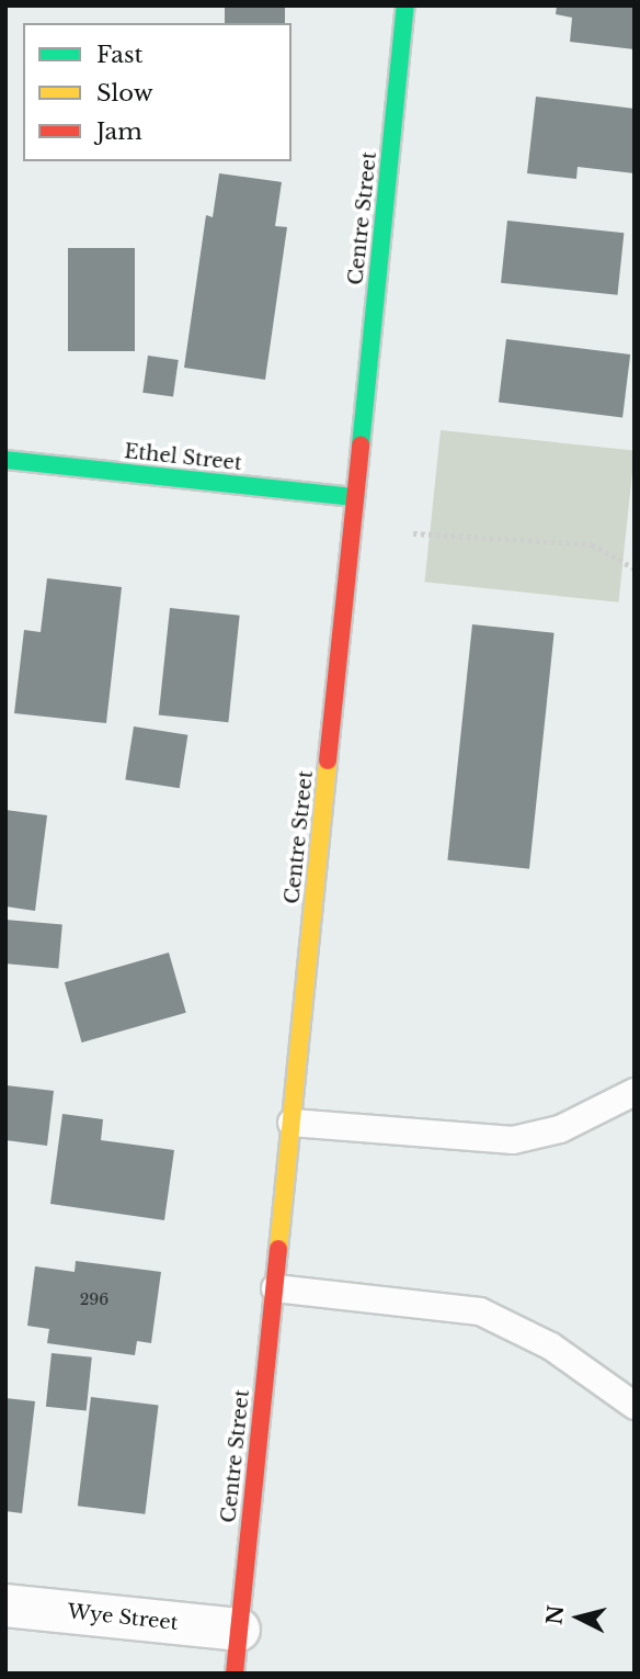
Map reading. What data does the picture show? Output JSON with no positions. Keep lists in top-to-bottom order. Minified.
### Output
{"streets":{"street":["Centre Street","Ethel Street","Wye Street"]},"crossings":[["Centre Street","Ethel Street"],["Centre Street","Wye Street"]],"house_numbers":["296"],"legend":["Fast","Slow","Jam"],"north":"left"}
